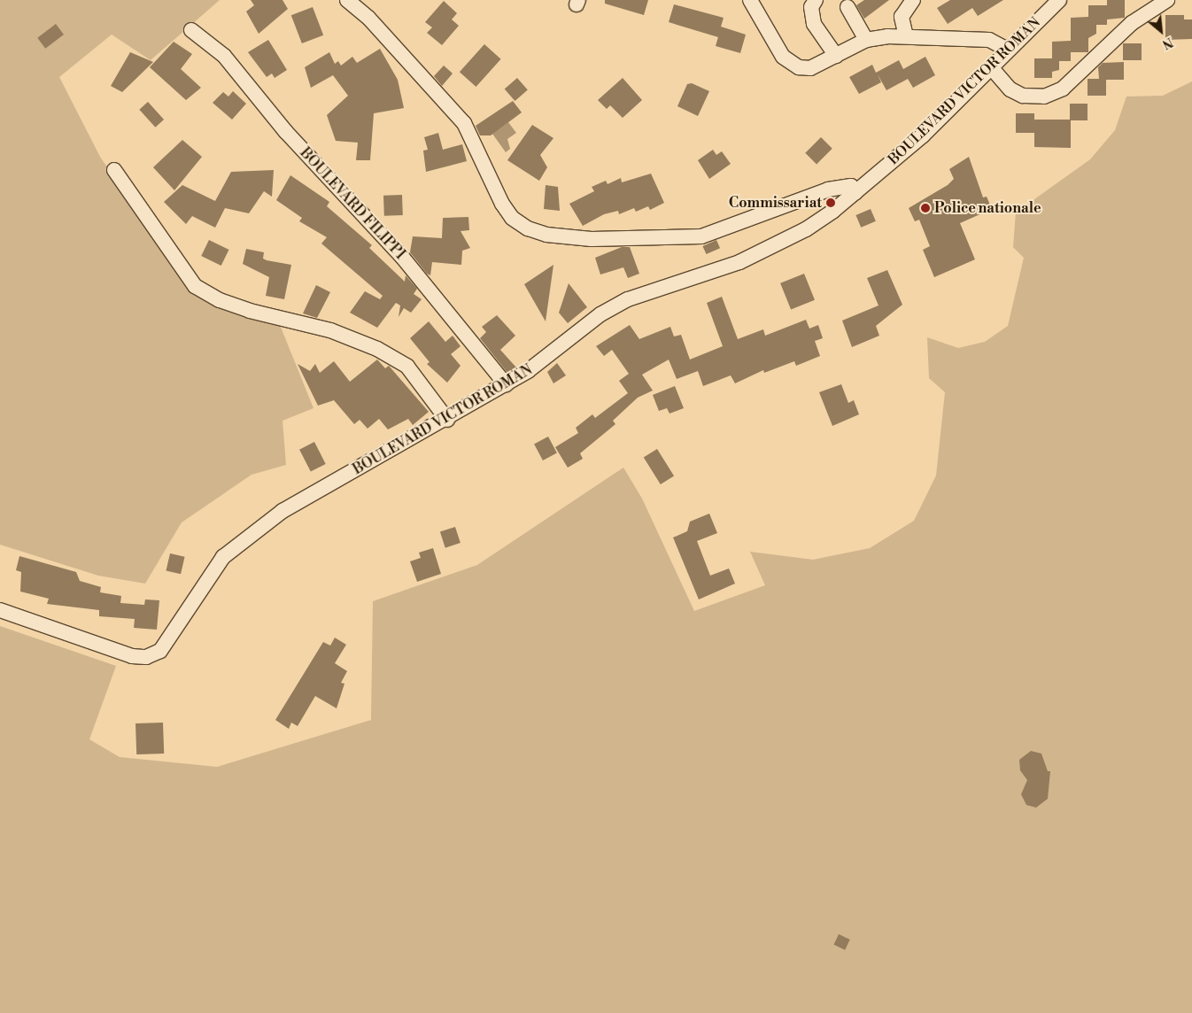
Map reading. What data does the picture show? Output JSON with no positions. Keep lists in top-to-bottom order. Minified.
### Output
{"streets":{"street":["BOULEVARD VICTOR ROMAN","BOULEVARD FILIPPI"]},"crossings":[["BOULEVARD VICTOR ROMAN","BOULEVARD FILIPPI"]],"places":["Commissariat","Police nationale"],"north":"bottom right"}
